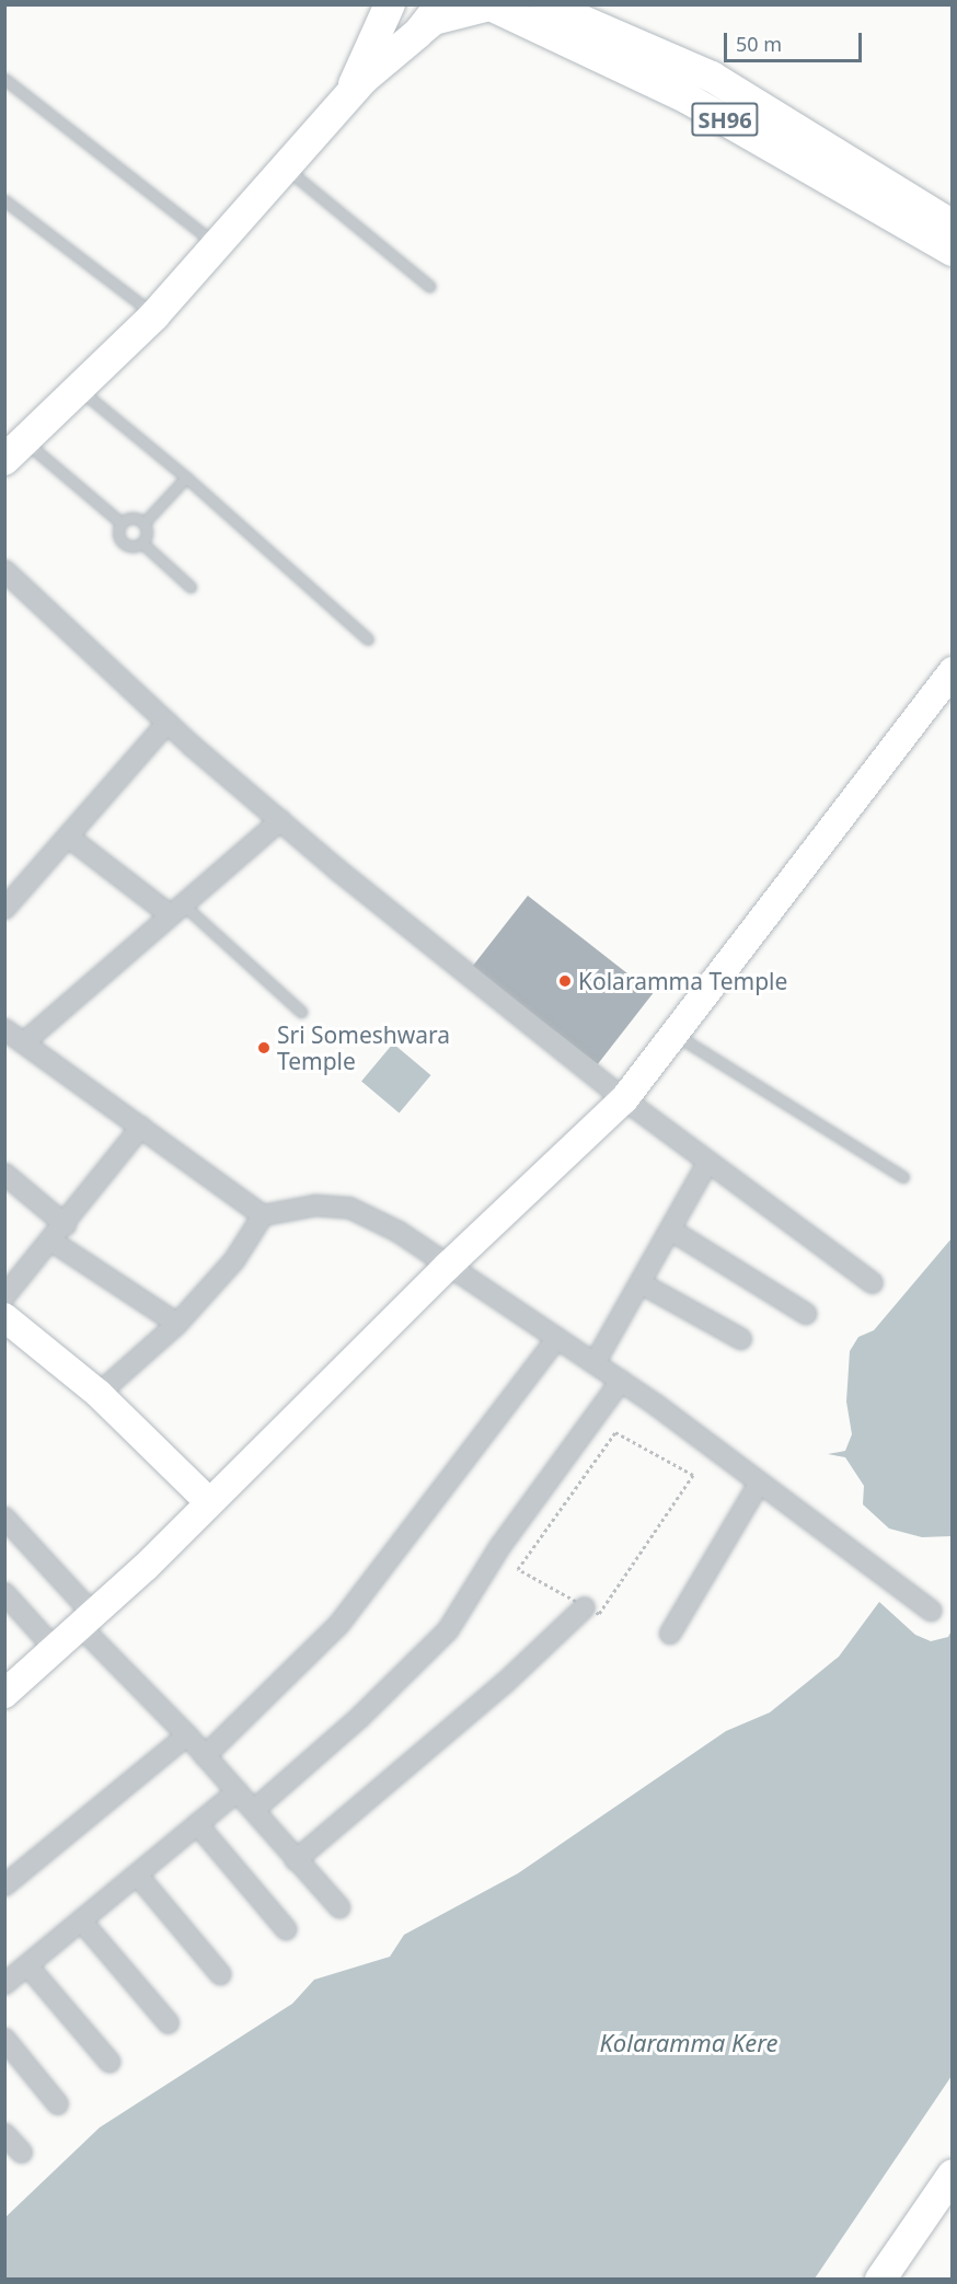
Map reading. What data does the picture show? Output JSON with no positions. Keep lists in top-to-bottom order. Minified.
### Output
{"streets":{"main road":["SH96"]},"water":["Kolaramma Kere"],"places":["Kolaramma Temple","Sri Someshwara Temple"],"scale_bar":"50 m"}
